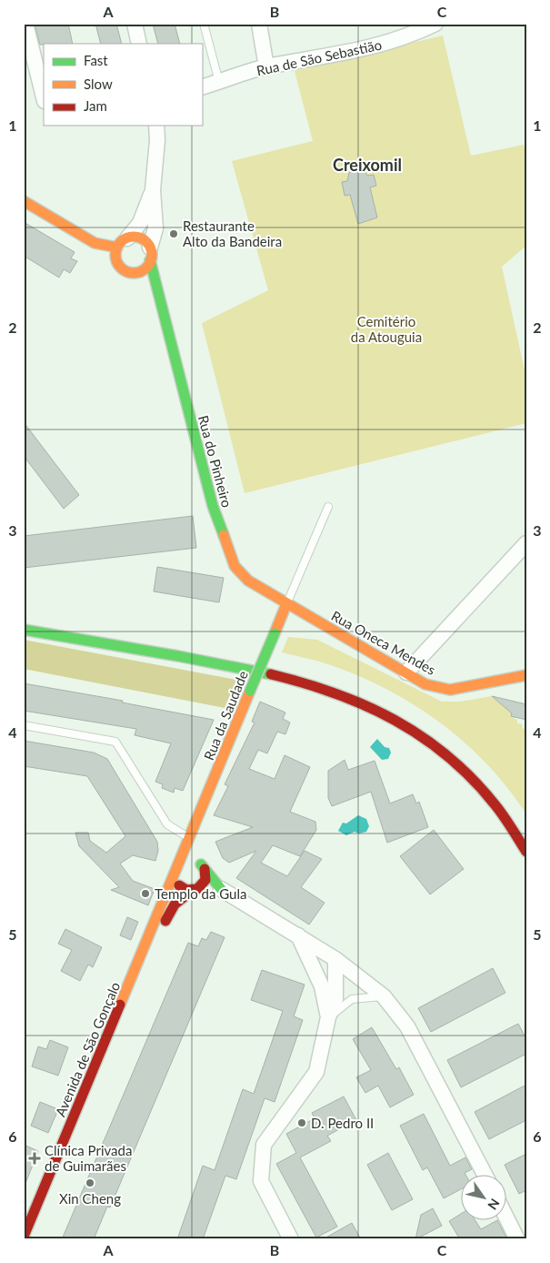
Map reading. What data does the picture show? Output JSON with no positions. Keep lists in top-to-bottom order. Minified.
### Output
{"streets":{"main road":["Rua do Pinheiro","Rua Oneca Mendes","Rua da Saudade","Avenida de São Gonçalo"],"street":["Rua de São Sebastião"]},"crossings":[["Rua do Pinheiro","Rua Oneca Mendes"],["Rua do Pinheiro","Rua da Saudade"],["Rua Oneca Mendes","Rua da Saudade"],["Rua da Saudade","Avenida de São Gonçalo"]],"districts":["Creixomil"],"parks":["Cemitério da Atouguia"],"places":{"other":["Restaurante Alto da Bandeira","Templo da Gula","D. Pedro II","Xin Cheng"],"health":["Clínica Privada de Guimarães"]},"legend":["Fast","Slow","Jam"],"north":"bottom right","grid":{"columns":["A","B","C"],"rows":["1","2","3","4","5","6"]}}
